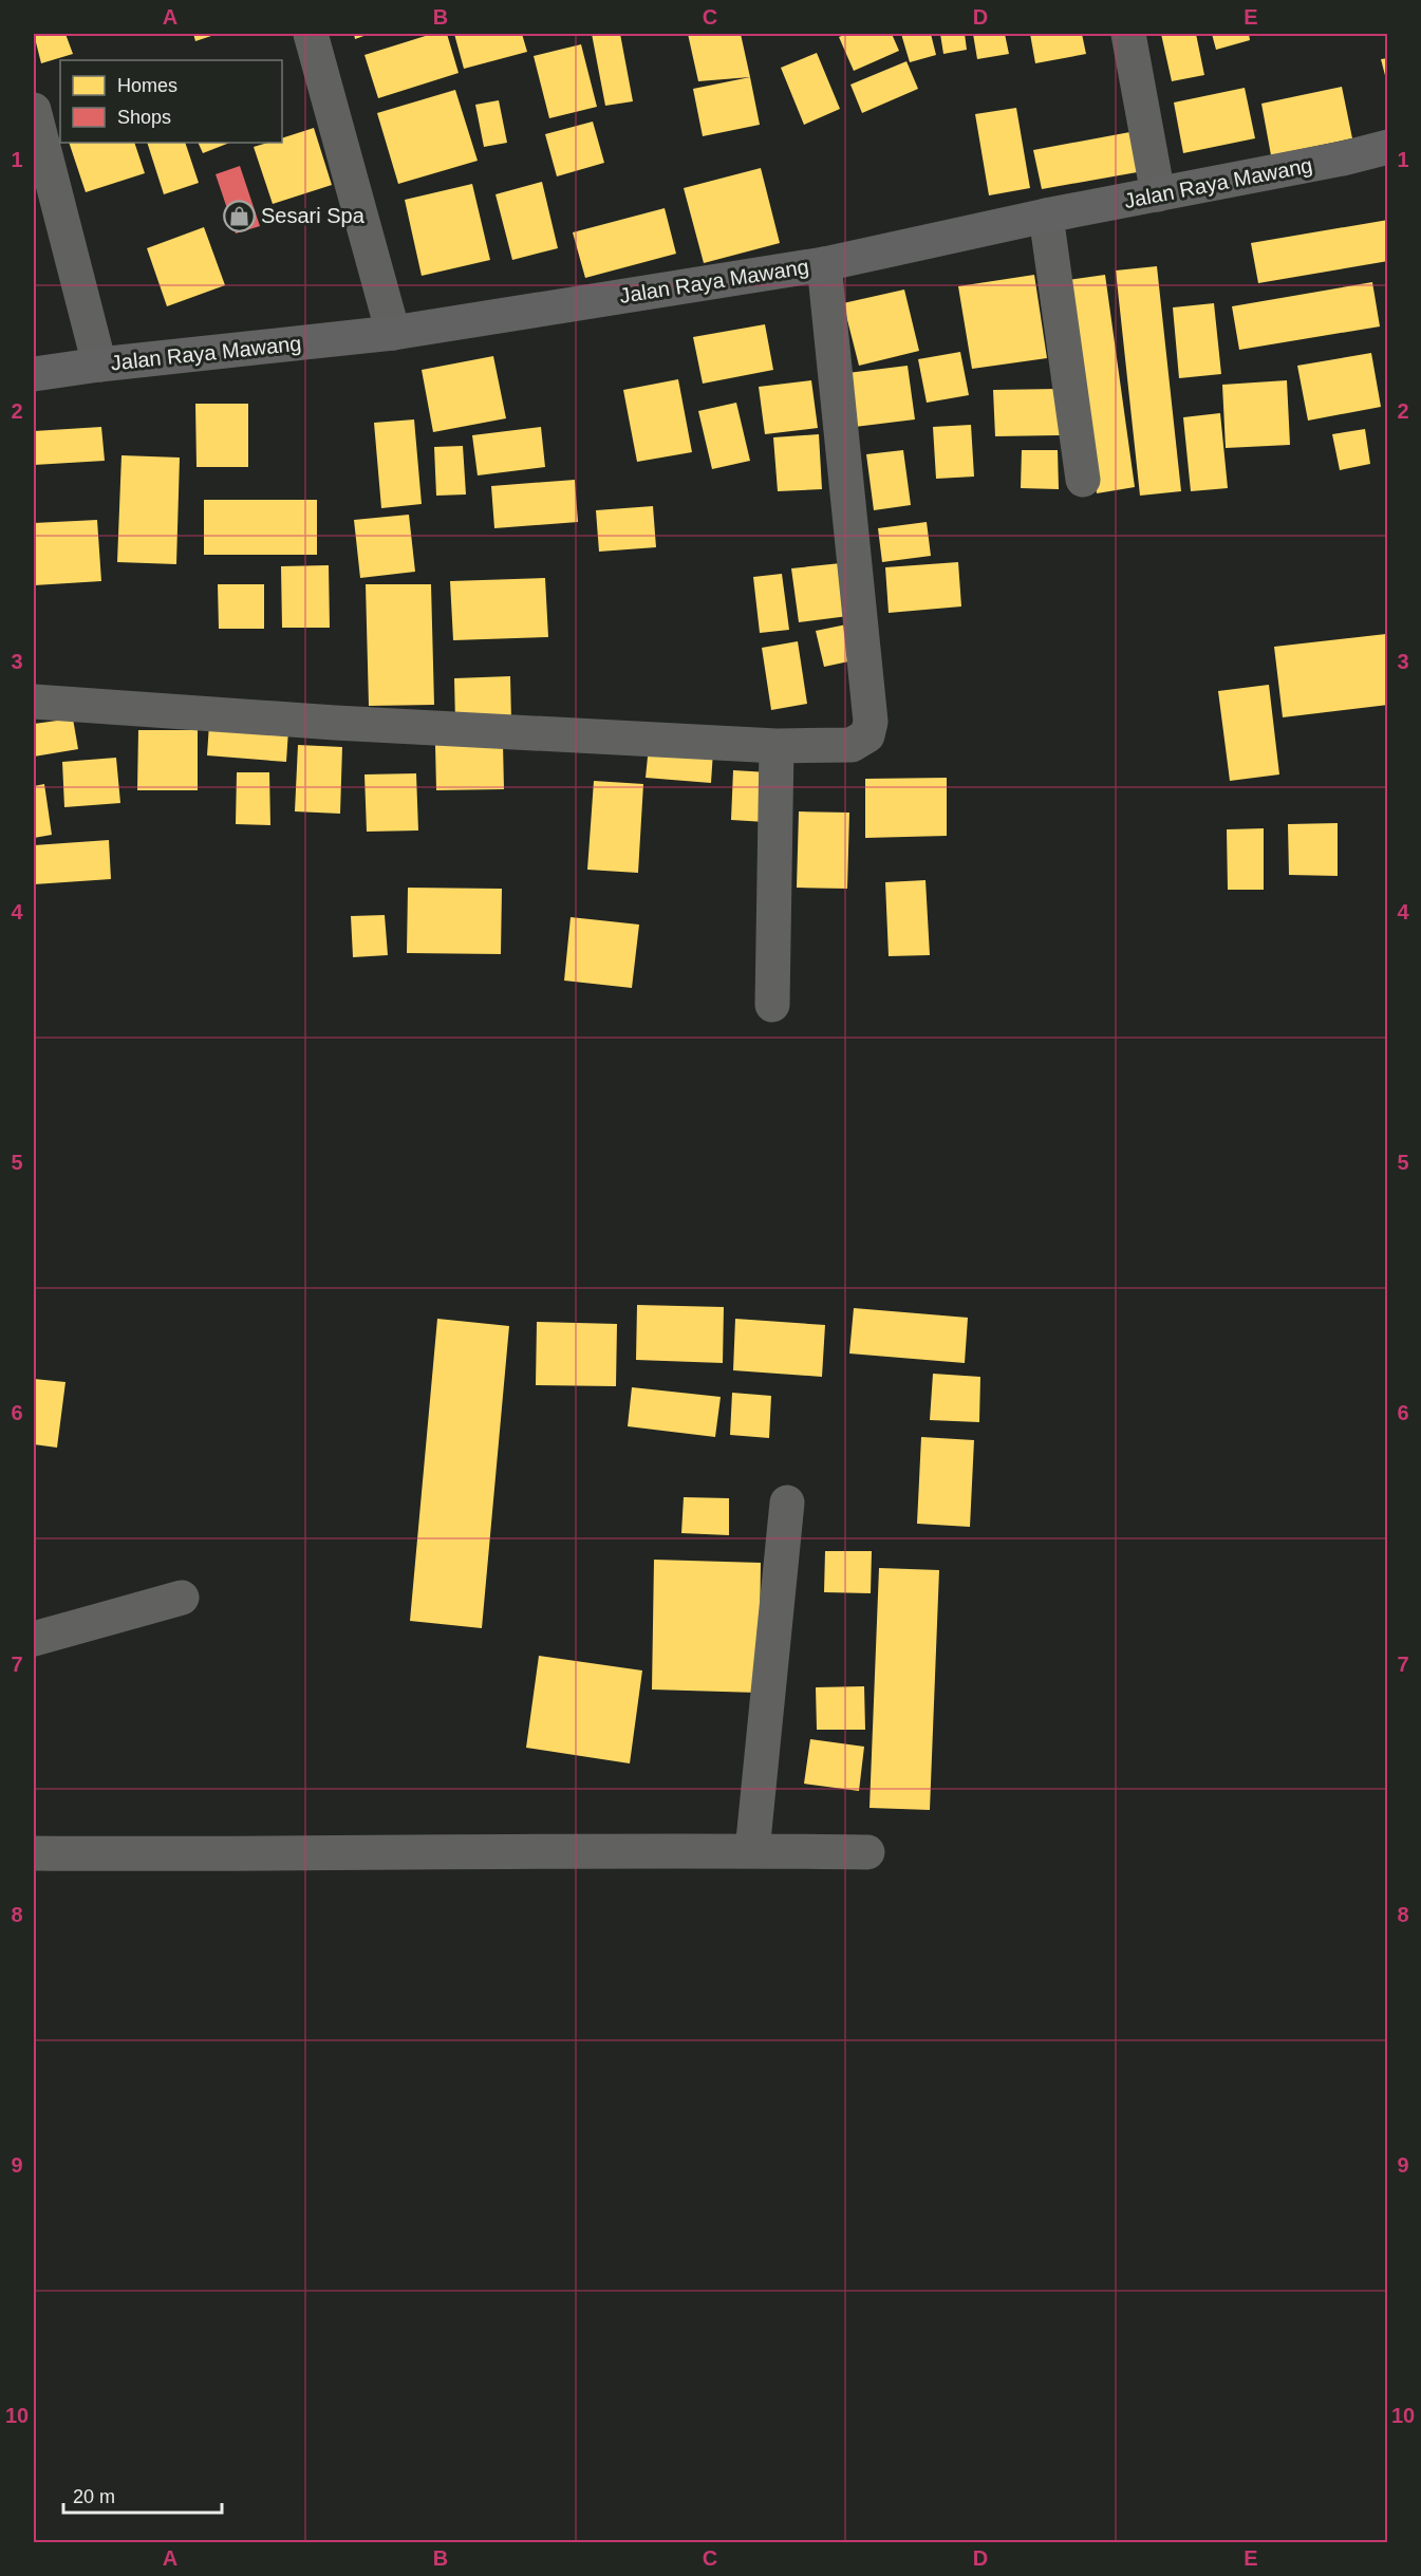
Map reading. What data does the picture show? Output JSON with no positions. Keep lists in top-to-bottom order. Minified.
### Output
{"streets":{"main road":["Jalan Raya Mawang"]},"places":{"shop":["Sesari Spa"]},"legend":["Homes","Shops"],"scale_bar":"20 m","grid":{"columns":["A","B","C","D","E"],"rows":["1","2","3","4","5","6","7","8","9","10"]}}
